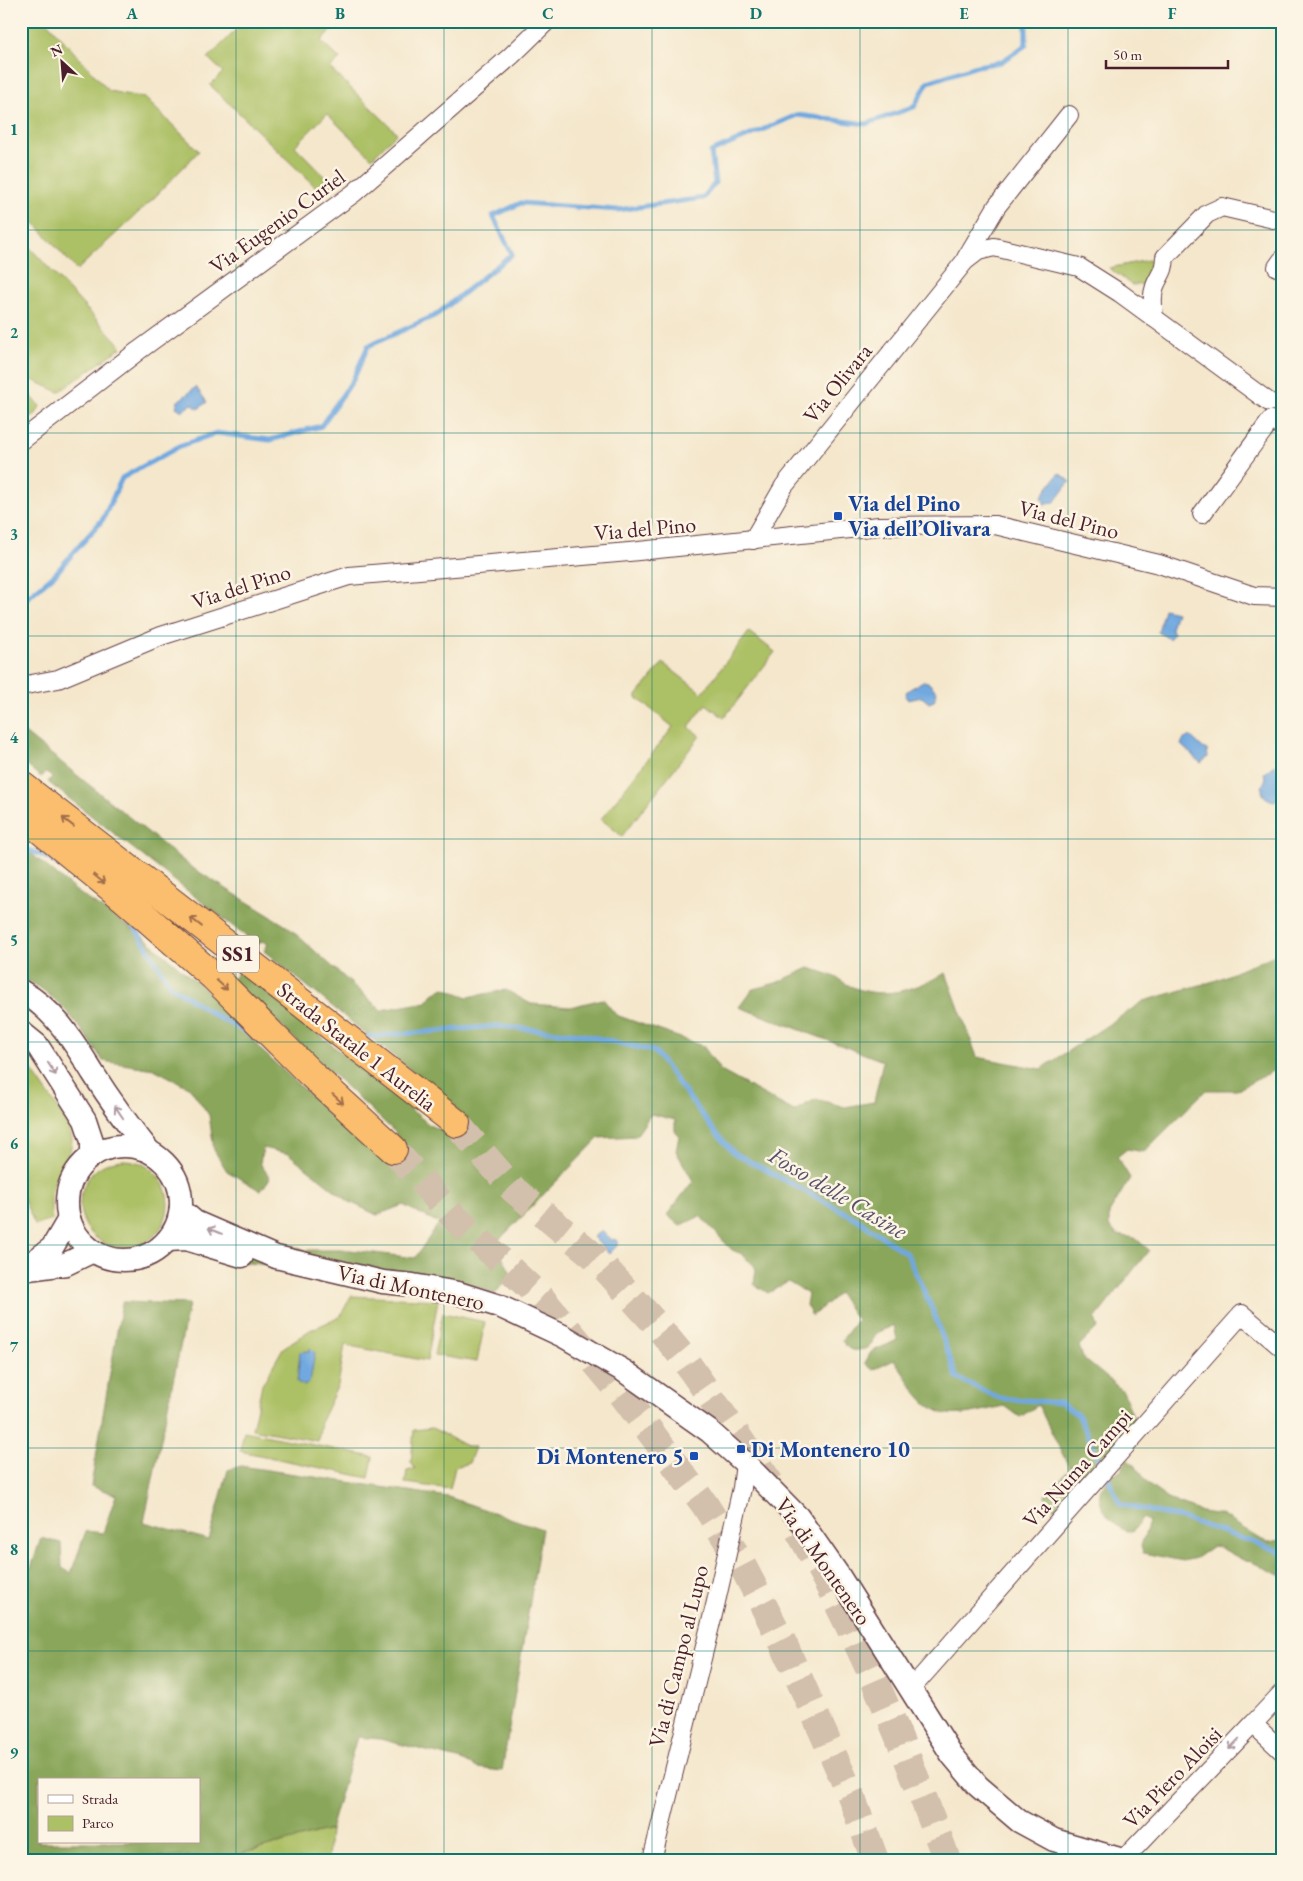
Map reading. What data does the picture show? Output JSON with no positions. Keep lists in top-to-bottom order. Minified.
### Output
{"streets":{"highway":["SS1","Strada Statale 1 Aurelia"],"street":["Via Eugenio Curiel","Via Olivara","Via del Pino","Via di Montenero","Via Numa Campi","Via di Campo al Lupo","Via Piero Aloisi"]},"crossings":[["Via Olivara","Via del Pino"],["Via di Montenero","Via Numa Campi"],["Via di Montenero","Via di Campo al Lupo"],["Via di Montenero","Via Piero Aloisi"]],"one_way":["Via Piero Aloisi"],"water":["Fosso delle Casine"],"places":{"transit":["Via del Pino Via dell’Olivara","Di Montenero 10","Di Montenero 5"]},"legend":["Strada","Parco"],"scale_bar":"50 m","north":"top left","grid":{"columns":["A","B","C","D","E","F"],"rows":["1","2","3","4","5","6","7","8","9"]}}
